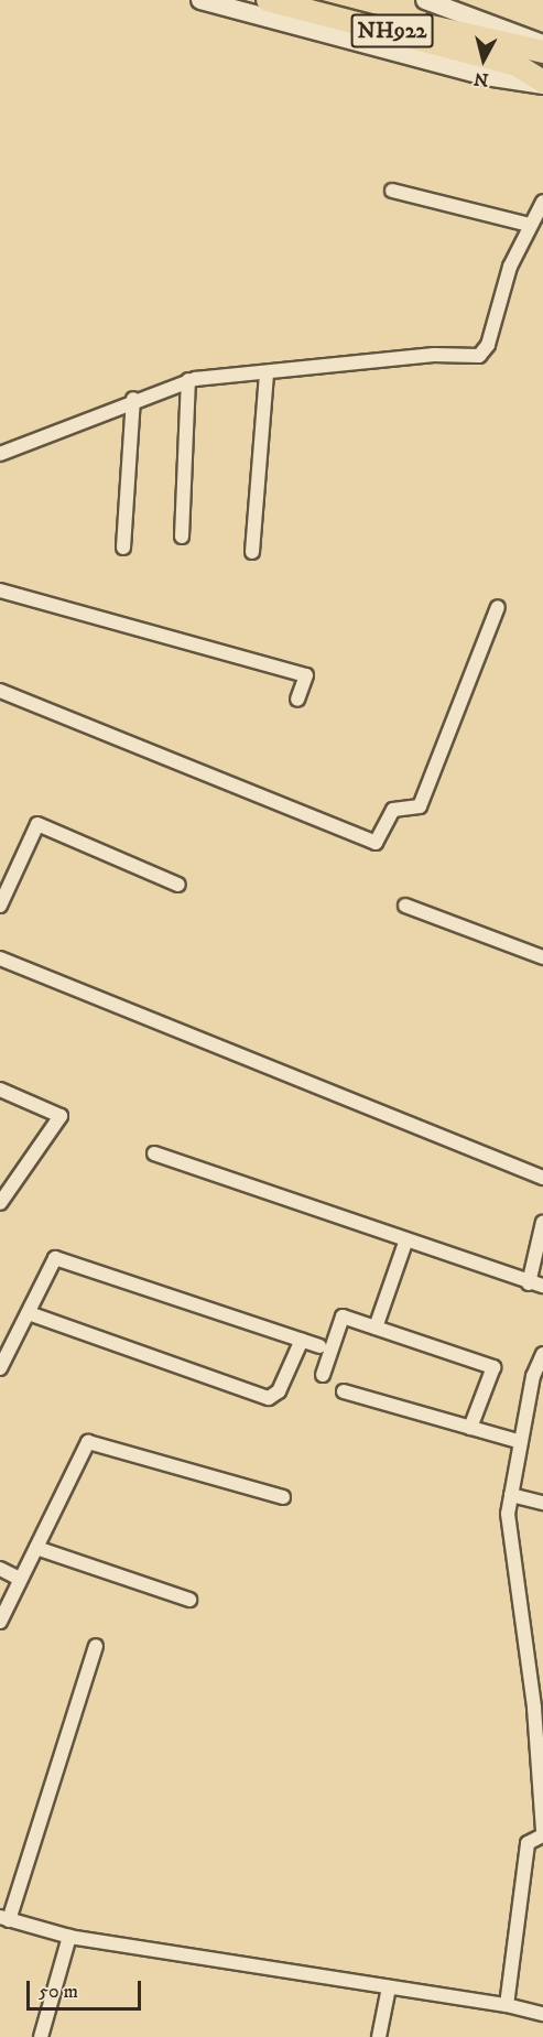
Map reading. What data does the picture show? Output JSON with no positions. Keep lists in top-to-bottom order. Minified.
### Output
{"streets":{"highway":["NH922"]},"scale_bar":"50 m","north":"bottom"}
